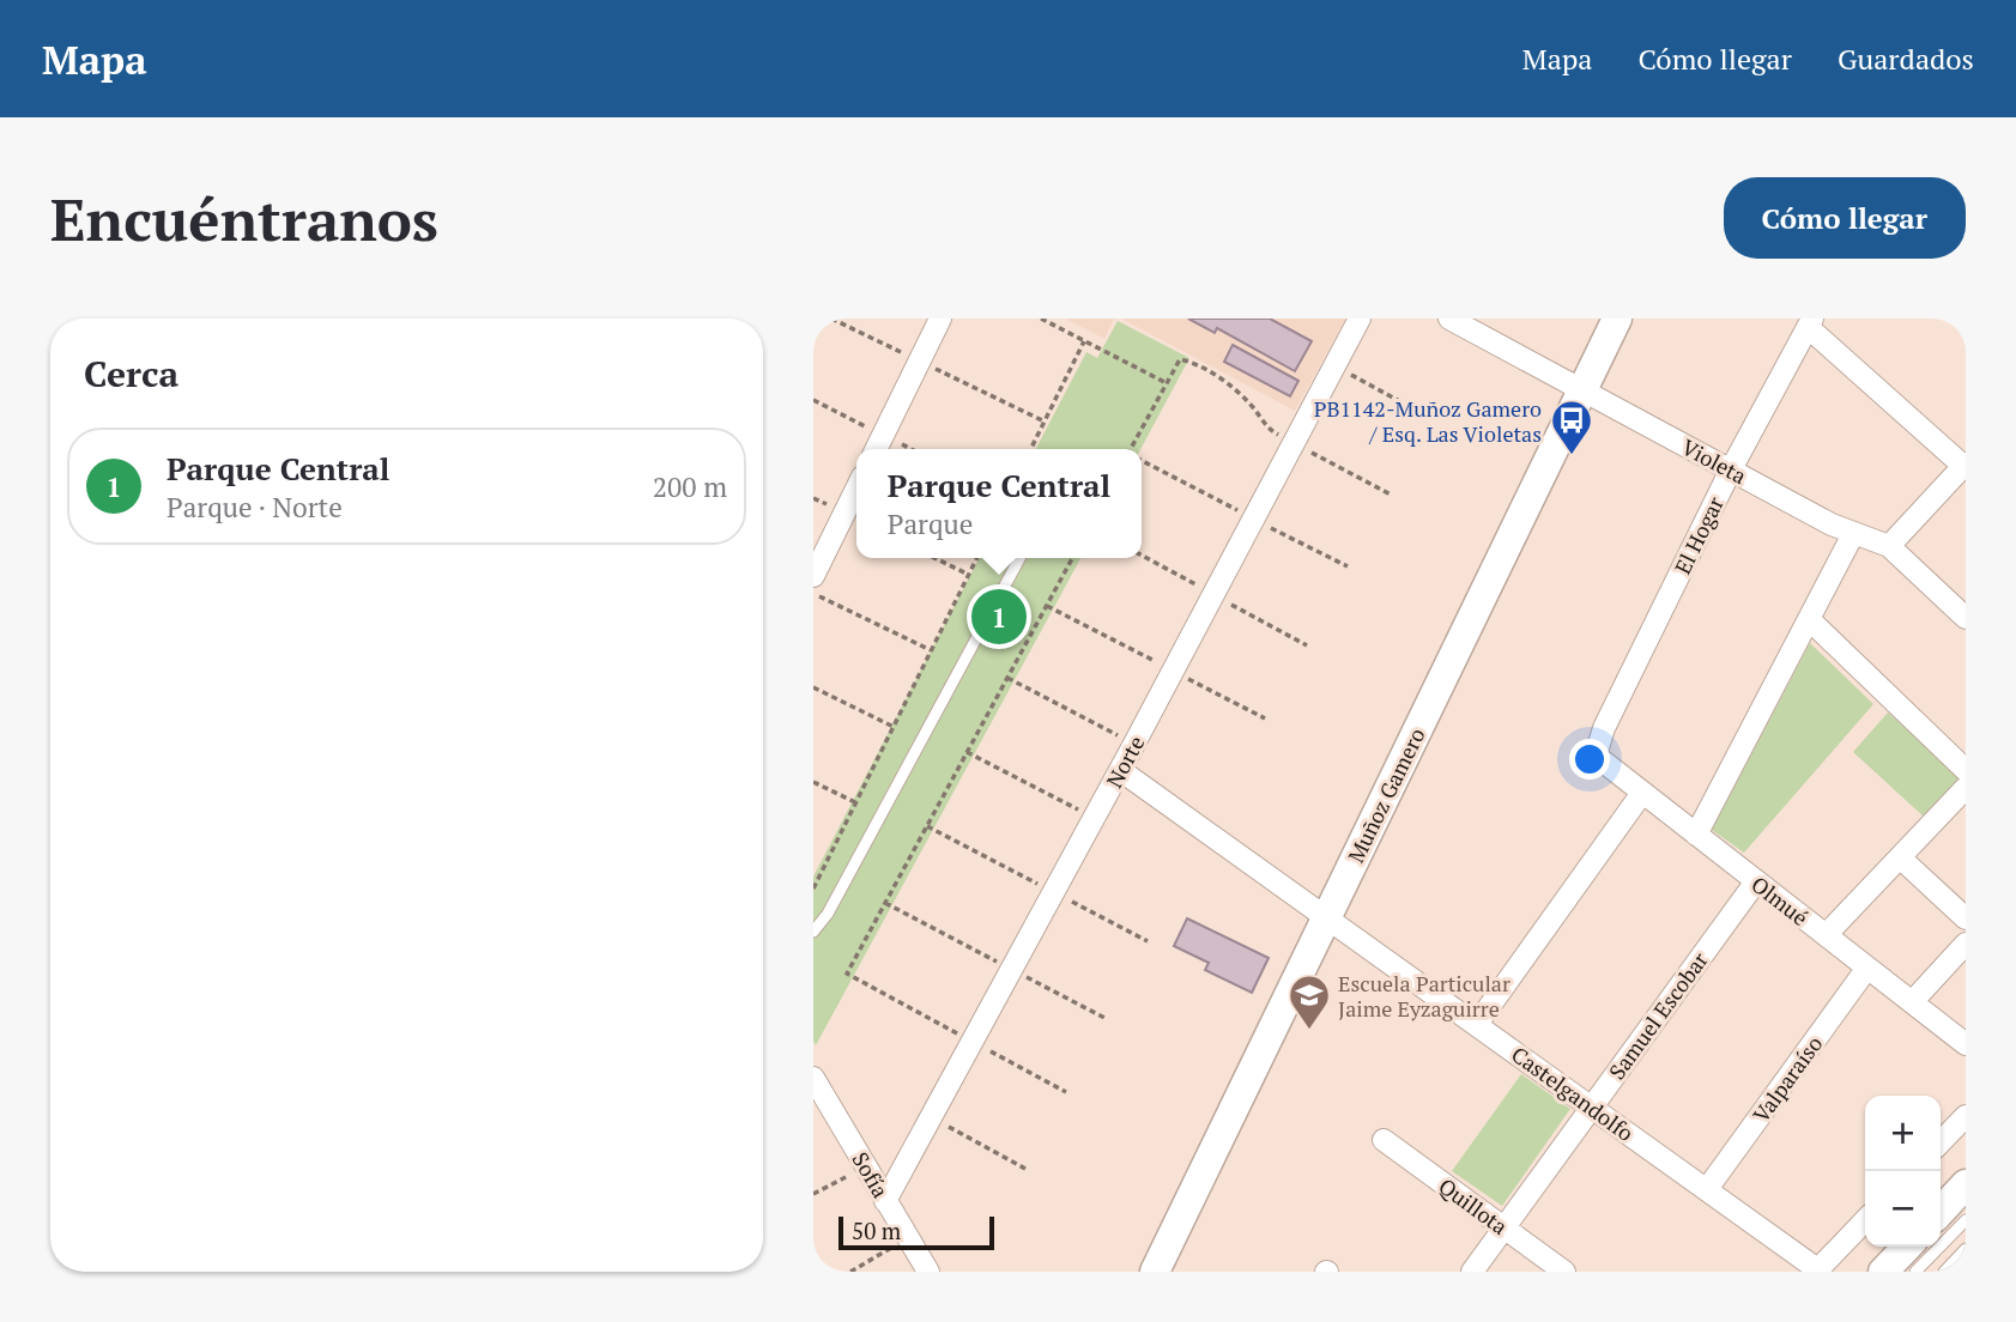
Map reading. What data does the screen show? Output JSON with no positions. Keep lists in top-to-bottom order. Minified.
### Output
{"streets":{"street":["Violeta","El Hogar","Norte","Muñoz Gamero","Olmué","Samuel Escobar","Valparaíso","Castelgandolfo","Sofía","Quillota"]},"crossings":[["Violeta","El Hogar"],["Violeta","Muñoz Gamero"],["El Hogar","Olmué"],["Norte","Castelgandolfo"],["Norte","Sofía"],["Muñoz Gamero","Castelgandolfo"],["Olmué","Samuel Escobar"],["Olmué","Valparaíso"],["Samuel Escobar","Castelgandolfo"],["Samuel Escobar","Quillota"],["Valparaíso","Castelgandolfo"]],"places":{"bus stop":["PB1142-Muñoz Gamero / Esq. Las Violetas"],"school or university":["Escuela Particular Jaime Eyzaguirre"]},"scale_bar":"50 m","page":{"header":"Mapa","nav":["Mapa","Cómo llegar","Guardados"],"buttons":"Cómo llegar","title":"Encuéntranos","heading":"Cerca","list":[{"mark":"1","name":"Parque Central","note":"Parque · Norte","value":"200 m"}],"popup":["Parque Central","Parque"],"pins":"1","map_buttons":["+","−"],"scale":"50 m"}}
